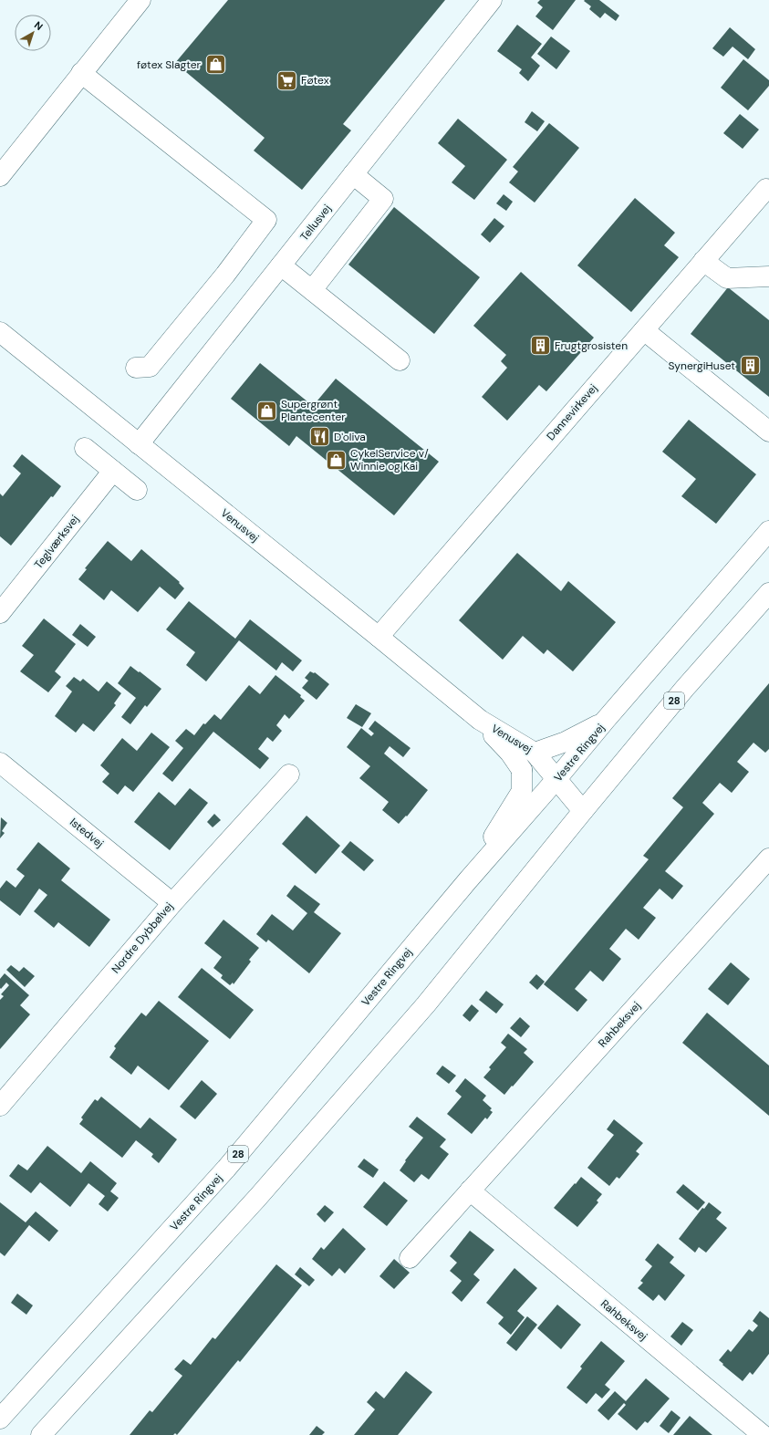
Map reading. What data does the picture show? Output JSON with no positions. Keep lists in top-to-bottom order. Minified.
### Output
{"streets":{"street":["Tellusvej","Dannevirkevej","Venusvej","Teglværksvej","28","Vestre Ringvej","Istedvej","Nordre Dybbølvej","Rahbeksvej"]},"crossings":[["Tellusvej","Venusvej"],["Dannevirkevej","Venusvej"],["Venusvej","28"],["Venusvej","Vestre Ringvej"],["28","Vestre Ringvej"],["Istedvej","Nordre Dybbølvej"]],"places":{"shop":["føtex Slagter","Supergrønt Plantecenter","CykelService v/ Winnie og Kai"],"supermarket":["Føtex"],"building":["Frugtgrosisten","SynergiHuset"],"restaurant":["D'oliva"]},"north":"top right"}
